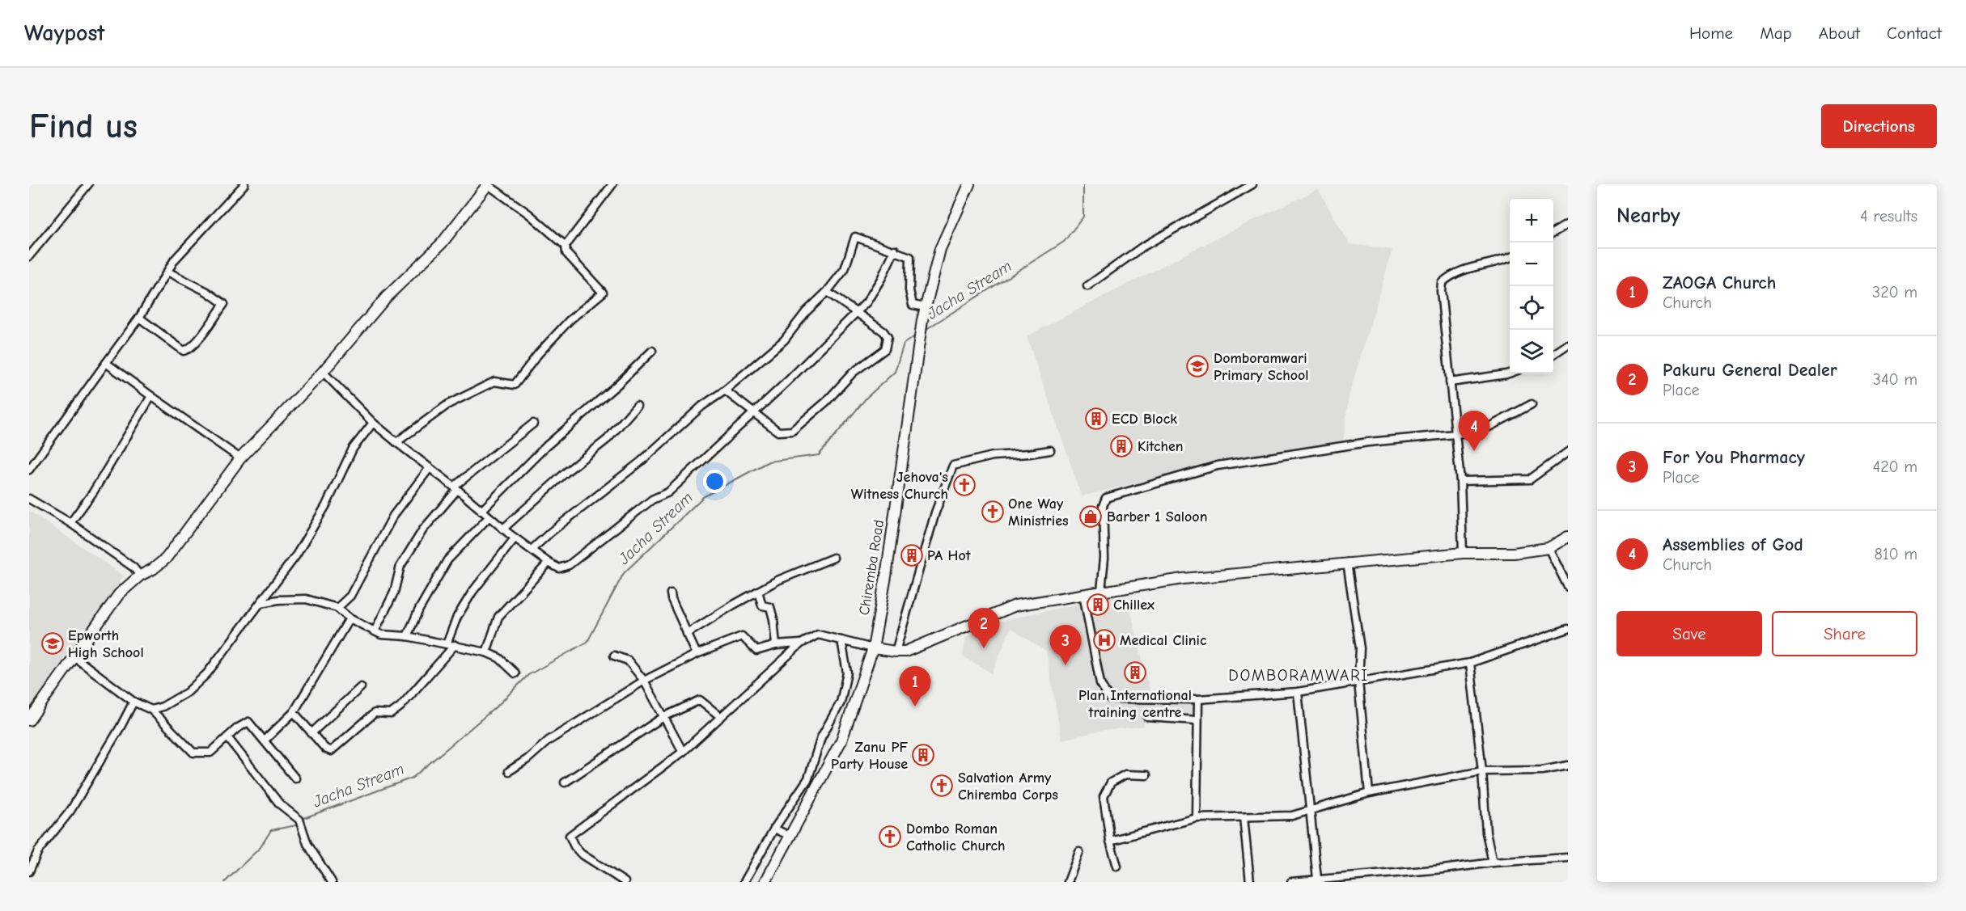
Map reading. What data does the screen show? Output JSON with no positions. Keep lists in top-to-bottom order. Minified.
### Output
{"streets":{"street":["Chiremba Road"]},"districts":["DOMBORAMWARI"],"water":["Jacha Stream"],"places":{"school or university":["Domboramwari Primary School","Epworth High School"],"building":["ECD Block","Kitchen","PA Hot","Chillex","Plan International training centre","Zanu PF Party House"],"church":["Jehova's Witness Church","One Way Ministries","Salvation Army Chiremba Corps","Dombo Roman Catholic Church"],"shop":["Barber 1 Saloon"],"hospital":["Medical Clinic"]},"page":{"header":"Waypost","nav":["Home","Map","About","Contact"],"buttons":["Directions",["Save","Share"]],"title":"Find us","heading":["Nearby","4 results"],"map_buttons":["+","−"],"list":[{"mark":"1","name":"ZAOGA Church","note":"Church","value":"320 m"},{"mark":"2","name":"Pakuru General Dealer","note":"Place","value":"340 m"},{"mark":"3","name":"For You Pharmacy","note":"Place","value":"420 m"},{"mark":"4","name":"Assemblies of God","note":"Church","value":"810 m"}],"pins":["4","2","3","1"]}}
